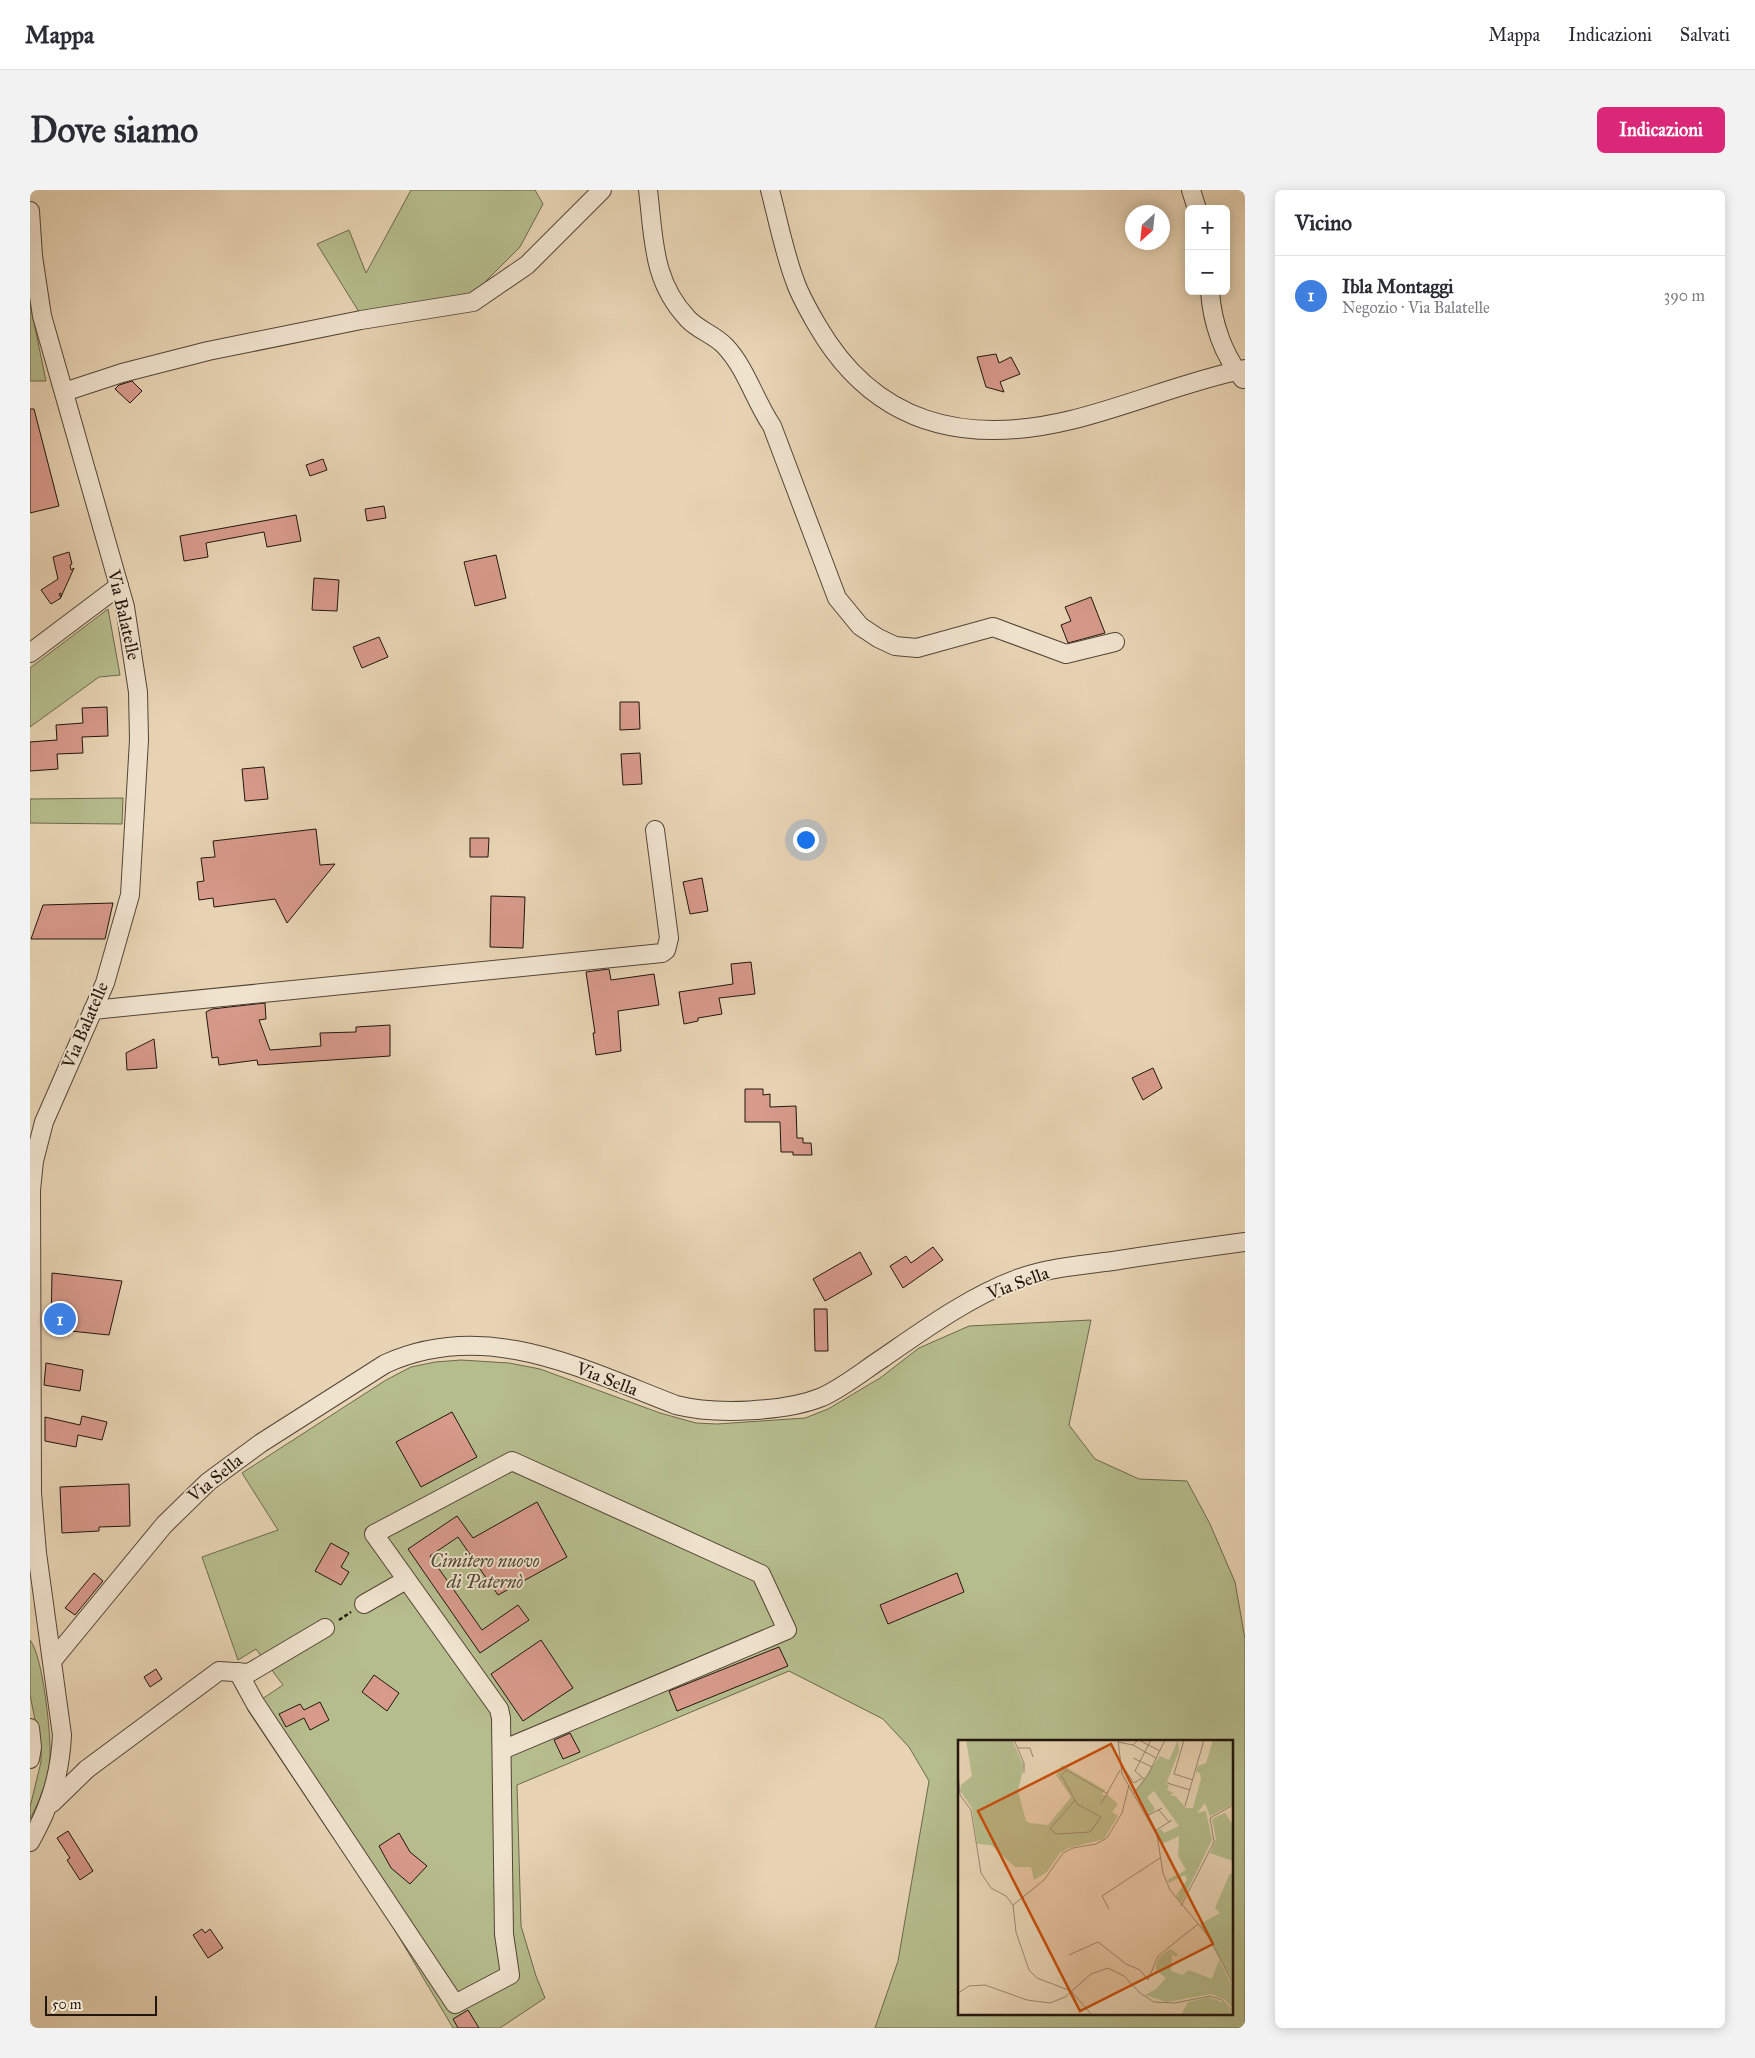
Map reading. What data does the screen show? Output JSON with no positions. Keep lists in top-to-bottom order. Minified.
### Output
{"streets":{"street":["Via Balatelle","Via Sella"]},"crossings":[["Via Balatelle","Via Sella"]],"parks":["Cimitero nuovo di Paternò"],"scale_bar":"50 m","north":"bottom left","page":{"header":"Mappa","nav":["Mappa","Indicazioni","Salvati"],"buttons":"Indicazioni","title":"Dove siamo","heading":"Vicino","map_buttons":["+","−"],"list":[{"mark":"1","name":"Ibla Montaggi","note":"Negozio · Via Balatelle","value":"390 m"}],"pins":"1","scale":"50 m"}}
